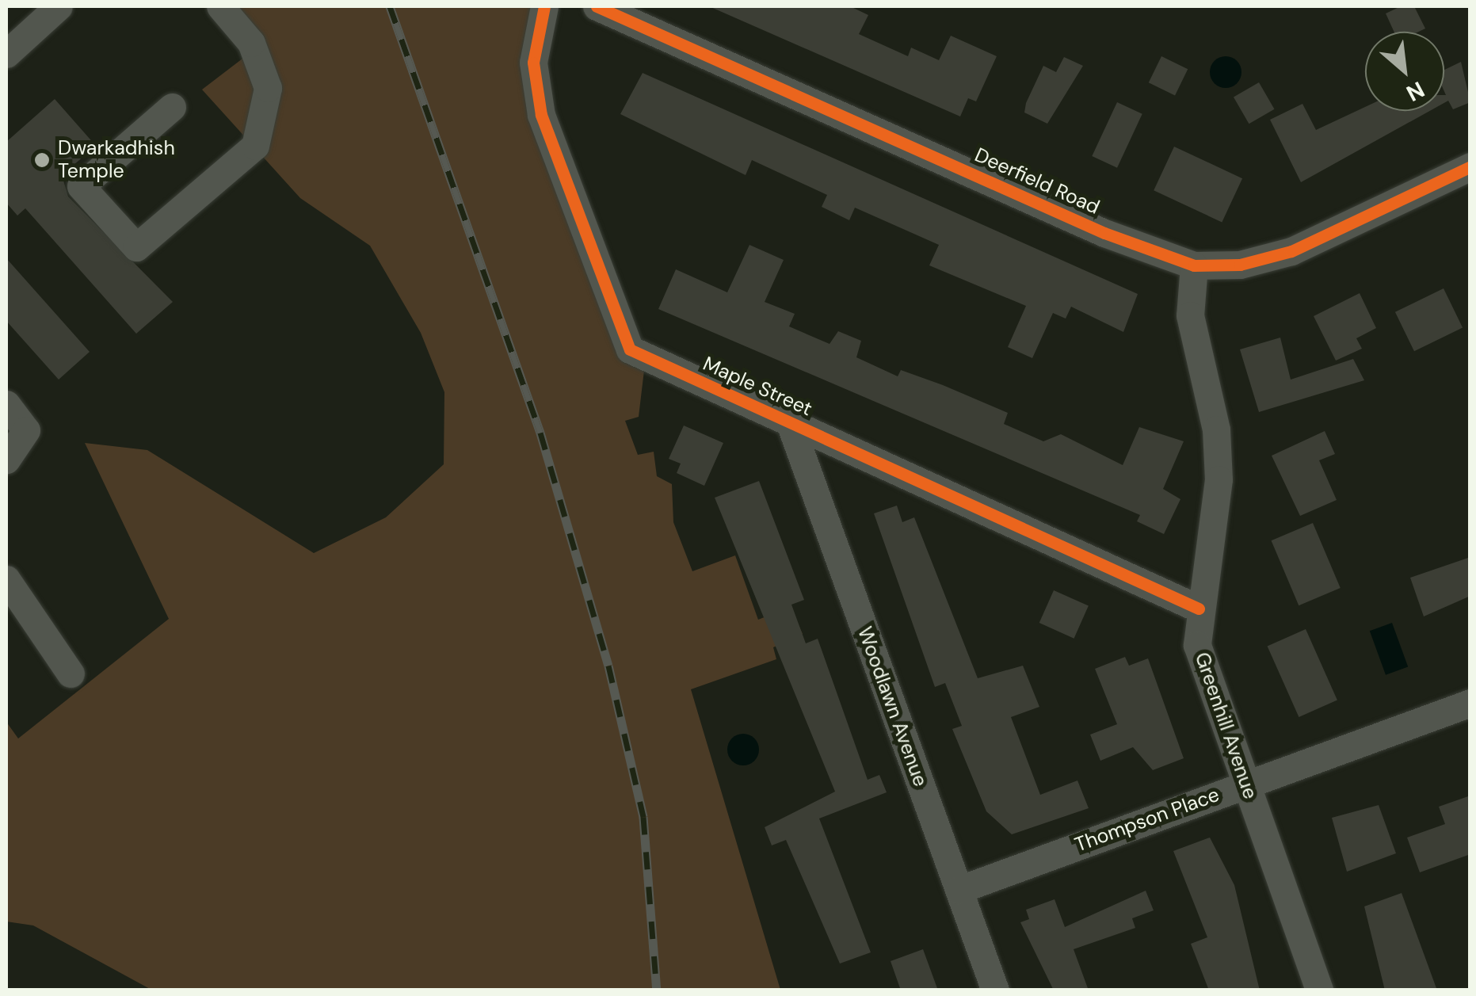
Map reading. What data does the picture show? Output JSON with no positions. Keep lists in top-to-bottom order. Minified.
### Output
{"streets":{"street":["Deerfield Road","Maple Street","Woodlawn Avenue","Greenhill Avenue","Thompson Place"]},"crossings":[["Deerfield Road","Greenhill Avenue"],["Maple Street","Woodlawn Avenue"],["Maple Street","Greenhill Avenue"],["Woodlawn Avenue","Thompson Place"],["Greenhill Avenue","Thompson Place"]],"places":["Dwarkadhish Temple"],"north":"bottom right"}
